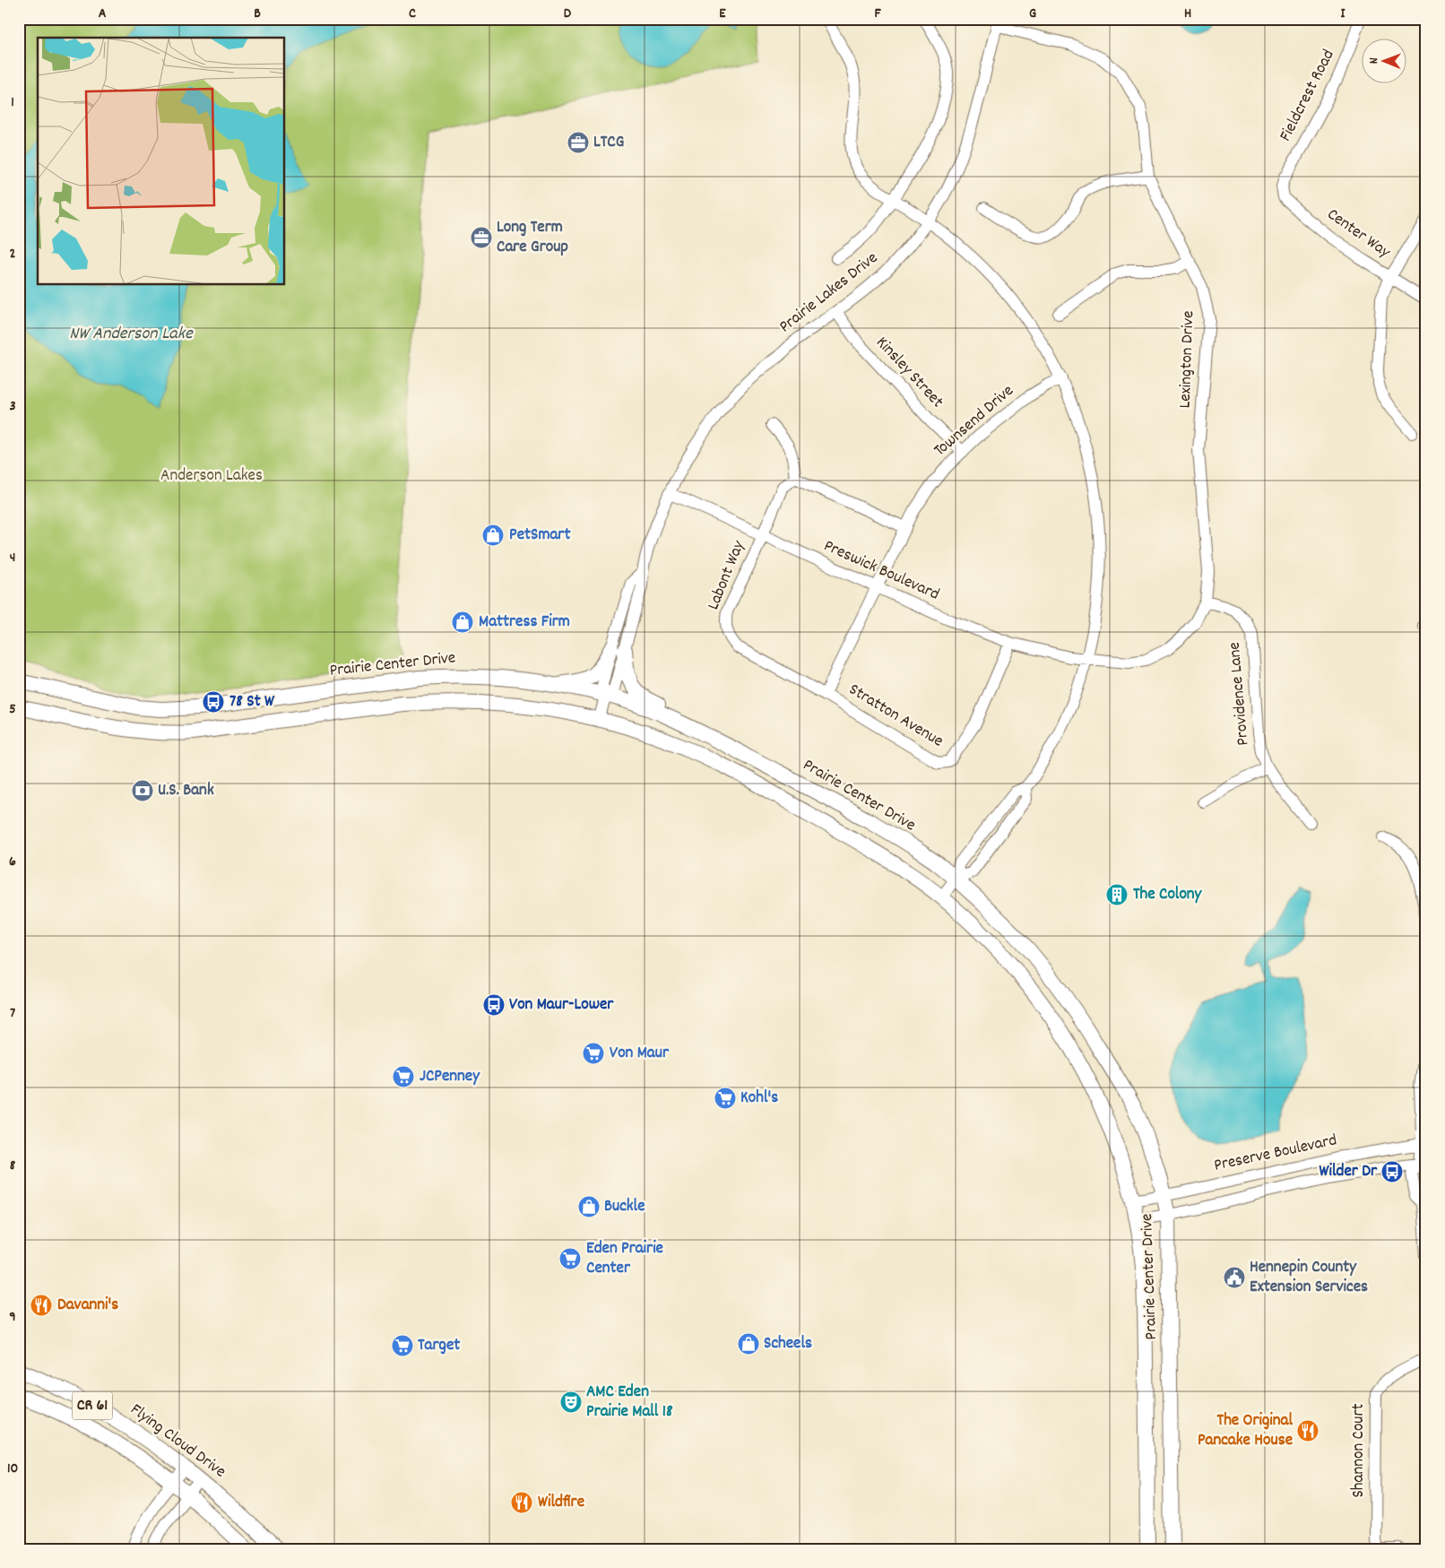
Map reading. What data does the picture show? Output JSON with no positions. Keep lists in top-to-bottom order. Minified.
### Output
{"streets":{"main road":["Prairie Center Drive","CR 61","Flying Cloud Drive"],"street":["Fieldcrest Road","Center Way","Prairie Lakes Drive","Lexington Drive","Kinsley Street","Townsend Drive","Preswick Boulevard","Labont Way","Providence Lane","Stratton Avenue","Preserve Boulevard","Shannon Court"]},"crossings":[["Fieldcrest Road","Center Way"],["Prairie Lakes Drive","Lexington Drive"],["Prairie Lakes Drive","Kinsley Street"],["Prairie Lakes Drive","Preswick Boulevard"],["Prairie Lakes Drive","Prairie Center Drive"],["Lexington Drive","Preswick Boulevard"],["Lexington Drive","Providence Lane"],["Kinsley Street","Townsend Drive"],["Townsend Drive","Preswick Boulevard"],["Townsend Drive","Labont Way"],["Townsend Drive","Stratton Avenue"],["Preswick Boulevard","Labont Way"],["Preswick Boulevard","Stratton Avenue"],["Labont Way","Stratton Avenue"],["Prairie Center Drive","Preserve Boulevard"]],"water":["NW Anderson Lake"],"parks":["Anderson Lakes"],"places":{"office":["LTCG","Long Term Care Group"],"shop":["PetSmart","Mattress Firm","Buckle","Scheels"],"bus stop":["78 St W","Von Maur-Lower","Wilder Dr"],"bank":["U.S. Bank"],"building":["The Colony"],"supermarket":["Von Maur","JCPenney","Kohl's","Eden Prairie Center","Target"],"public building":["Hennepin County Extension Services"],"restaurant":["Davanni's","The Original Pancake House","Wildfire"],"theatre":["AMC Eden Prairie Mall 18"]},"north":"left","grid":{"columns":["A","B","C","D","E","F","G","H","I"],"rows":["1","2","3","4","5","6","7","8","9","10"]}}
